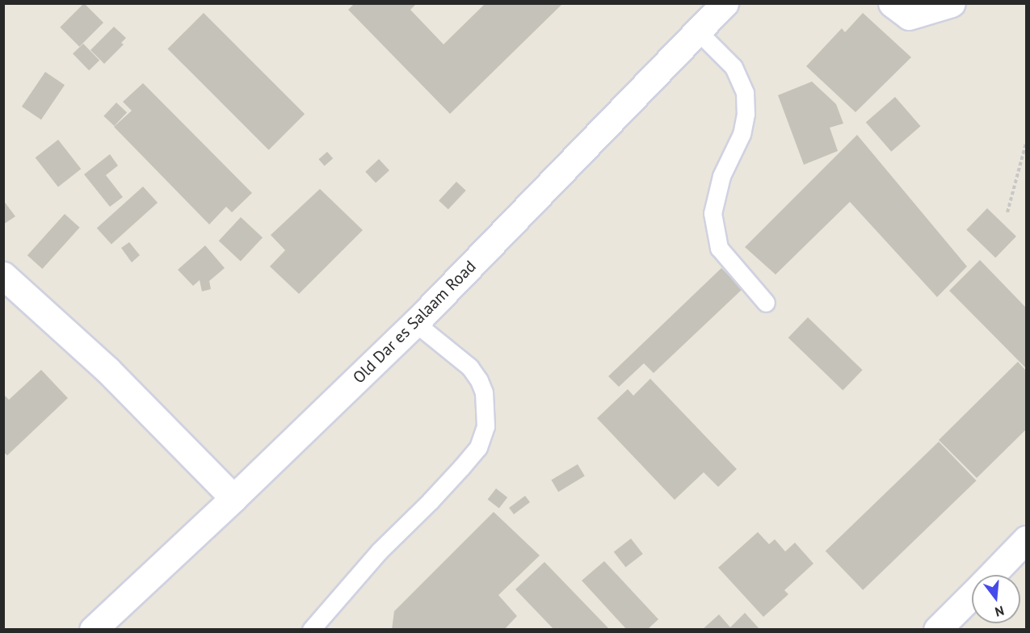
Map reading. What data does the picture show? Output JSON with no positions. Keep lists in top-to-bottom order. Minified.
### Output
{"streets":{"main road":["Old Dar es Salaam Road"]},"north":"bottom"}
